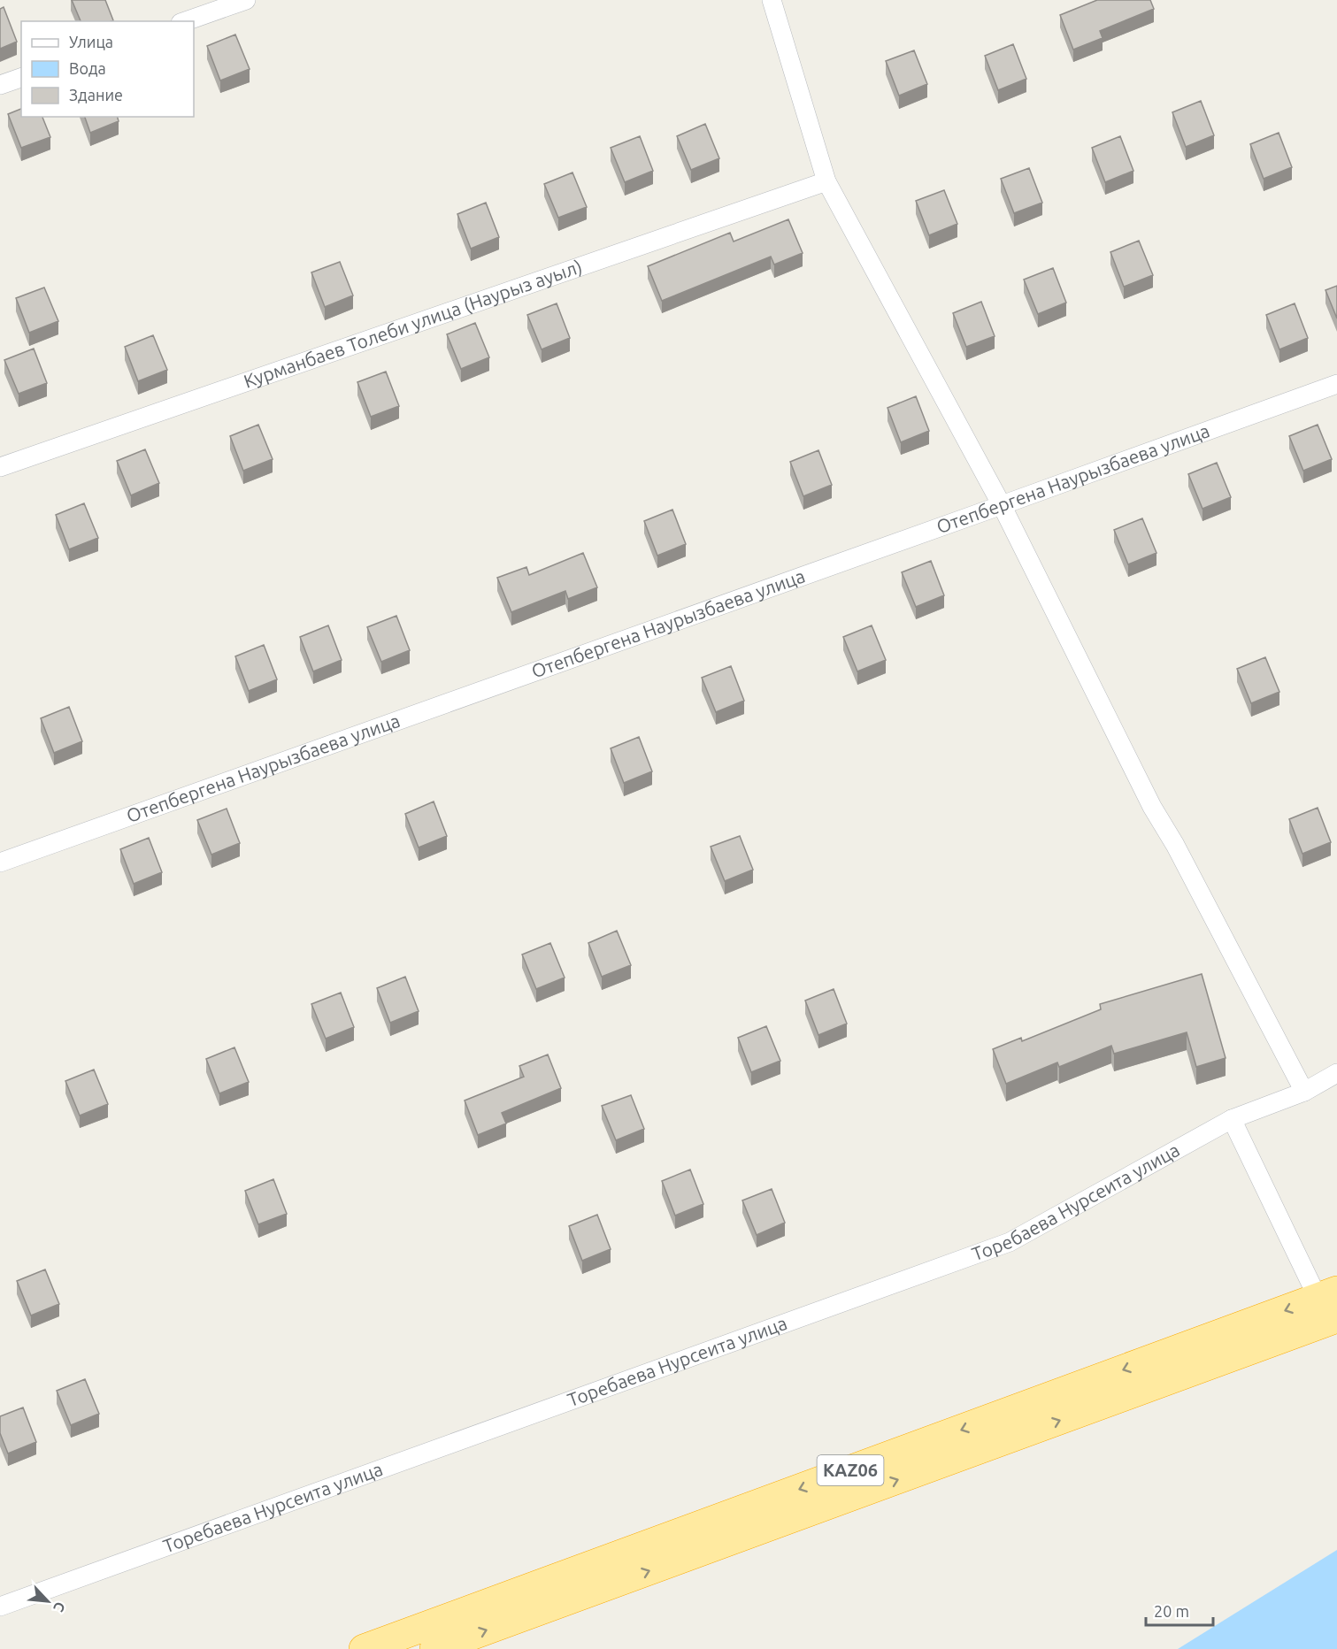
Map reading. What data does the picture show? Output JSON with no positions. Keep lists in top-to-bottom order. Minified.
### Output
{"streets":{"highway":["KАZ06"],"street":["Курманбаев Толеби улица (Наурыз ауыл)","Отепбергена Наурызбаева улица","Торебаева Нурсеита улица"]},"legend":["Улица","Вода","Здание"],"scale_bar":"20 m","north":"bottom right"}
